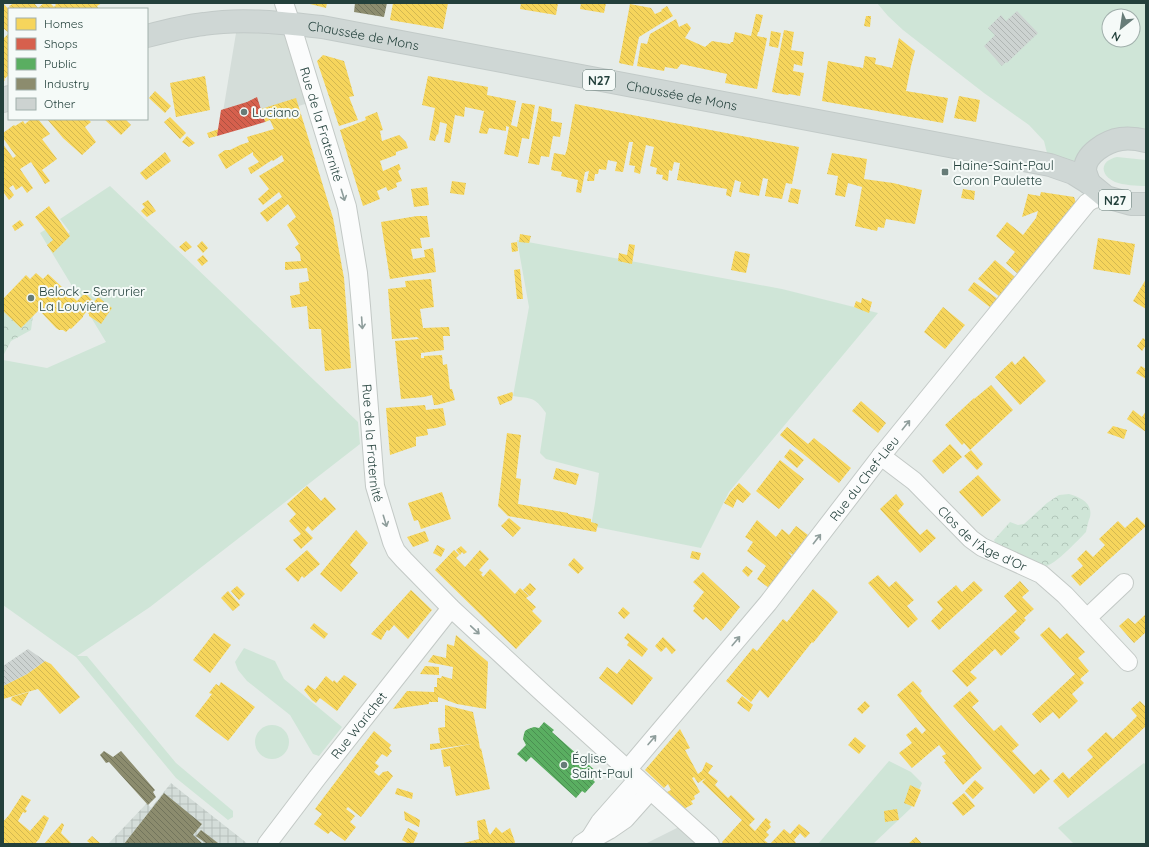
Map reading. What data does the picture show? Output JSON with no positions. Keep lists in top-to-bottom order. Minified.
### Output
{"streets":{"main road":["Chaussée de Mons","N27"],"street":["Rue de la Fraternité","Rue du Chef-Lieu","Clos de l'Âge d'Or","Rue Warichet"]},"crossings":[["Chaussée de Mons","N27"],["Chaussée de Mons","Rue de la Fraternité"],["N27","Rue du Chef-Lieu"],["Rue de la Fraternité","Rue du Chef-Lieu"],["Rue de la Fraternité","Rue Warichet"],["Rue du Chef-Lieu","Clos de l'Âge d'Or"]],"one_way":["Rue de la Fraternité","Rue du Chef-Lieu"],"places":{"other":["Luciano","Belock – Serrurier La Louvière","Église Saint-Paul"],"transit":["Haine-Saint-Paul Coron Paulette"]},"legend":["Homes","Shops","Public","Industry","Other"],"north":"bottom left"}
